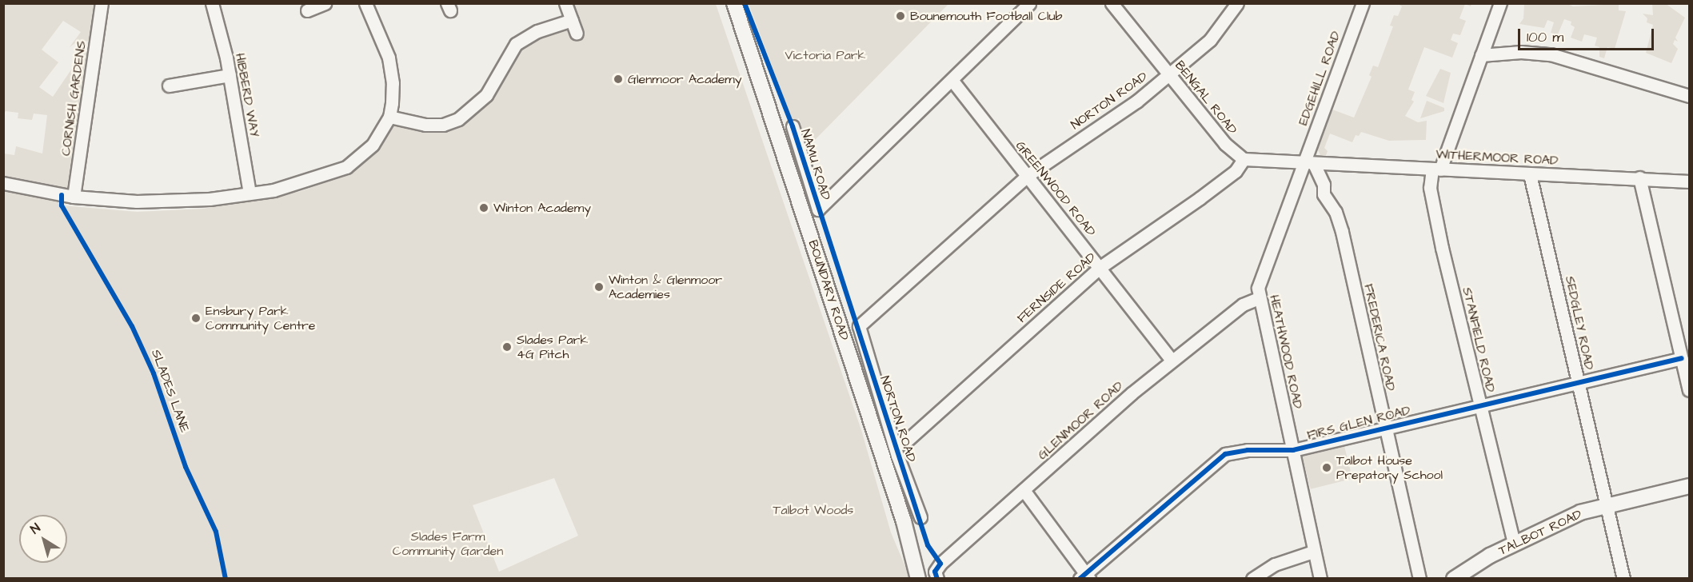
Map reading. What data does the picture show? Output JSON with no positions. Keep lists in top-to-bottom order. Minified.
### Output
{"streets":{"main road":["BOUNDARY ROAD","TALBOT ROAD"],"street":["EDGEHILL ROAD","HIBBERD WAY","BENGAL ROAD","CORNISH GARDENS","NORTON ROAD","WITHERMOOR ROAD","NAMU ROAD","GREENWOOD ROAD","FERNSIDE ROAD","SEDGLEY ROAD","FREDERICA ROAD","STANFIELD ROAD","HEATHWOOD ROAD","GLENMOOR ROAD","FIRS GLEN ROAD"],"cycle path":["SLADES LANE"]},"crossings":[["EDGEHILL ROAD","WITHERMOOR ROAD"],["EDGEHILL ROAD","FREDERICA ROAD"],["EDGEHILL ROAD","HEATHWOOD ROAD"],["BENGAL ROAD","NORTON ROAD"],["BENGAL ROAD","FERNSIDE ROAD"],["NORTON ROAD","GREENWOOD ROAD"],["NORTON ROAD","FERNSIDE ROAD"],["WITHERMOOR ROAD","SEDGLEY ROAD"],["WITHERMOOR ROAD","FREDERICA ROAD"],["WITHERMOOR ROAD","STANFIELD ROAD"],["WITHERMOOR ROAD","HEATHWOOD ROAD"],["NAMU ROAD","GREENWOOD ROAD"],["GREENWOOD ROAD","FERNSIDE ROAD"],["GREENWOOD ROAD","GLENMOOR ROAD"],["SEDGLEY ROAD","FIRS GLEN ROAD"],["SEDGLEY ROAD","TALBOT ROAD"],["FREDERICA ROAD","HEATHWOOD ROAD"],["FREDERICA ROAD","FIRS GLEN ROAD"],["STANFIELD ROAD","FIRS GLEN ROAD"],["STANFIELD ROAD","TALBOT ROAD"],["HEATHWOOD ROAD","GLENMOOR ROAD"],["HEATHWOOD ROAD","FIRS GLEN ROAD"]],"parks":["Victoria Park","Talbot Woods","Slades Farm Community Garden"],"places":["Bounemouth Football Club","Glenmoor Academy","Winton Academy","Winton & Glenmoor Academies","Ensbury Park Community Centre","Slades Park 4G Pitch","Talbot House Prepatory School"],"scale_bar":"100 m","north":"top left"}
